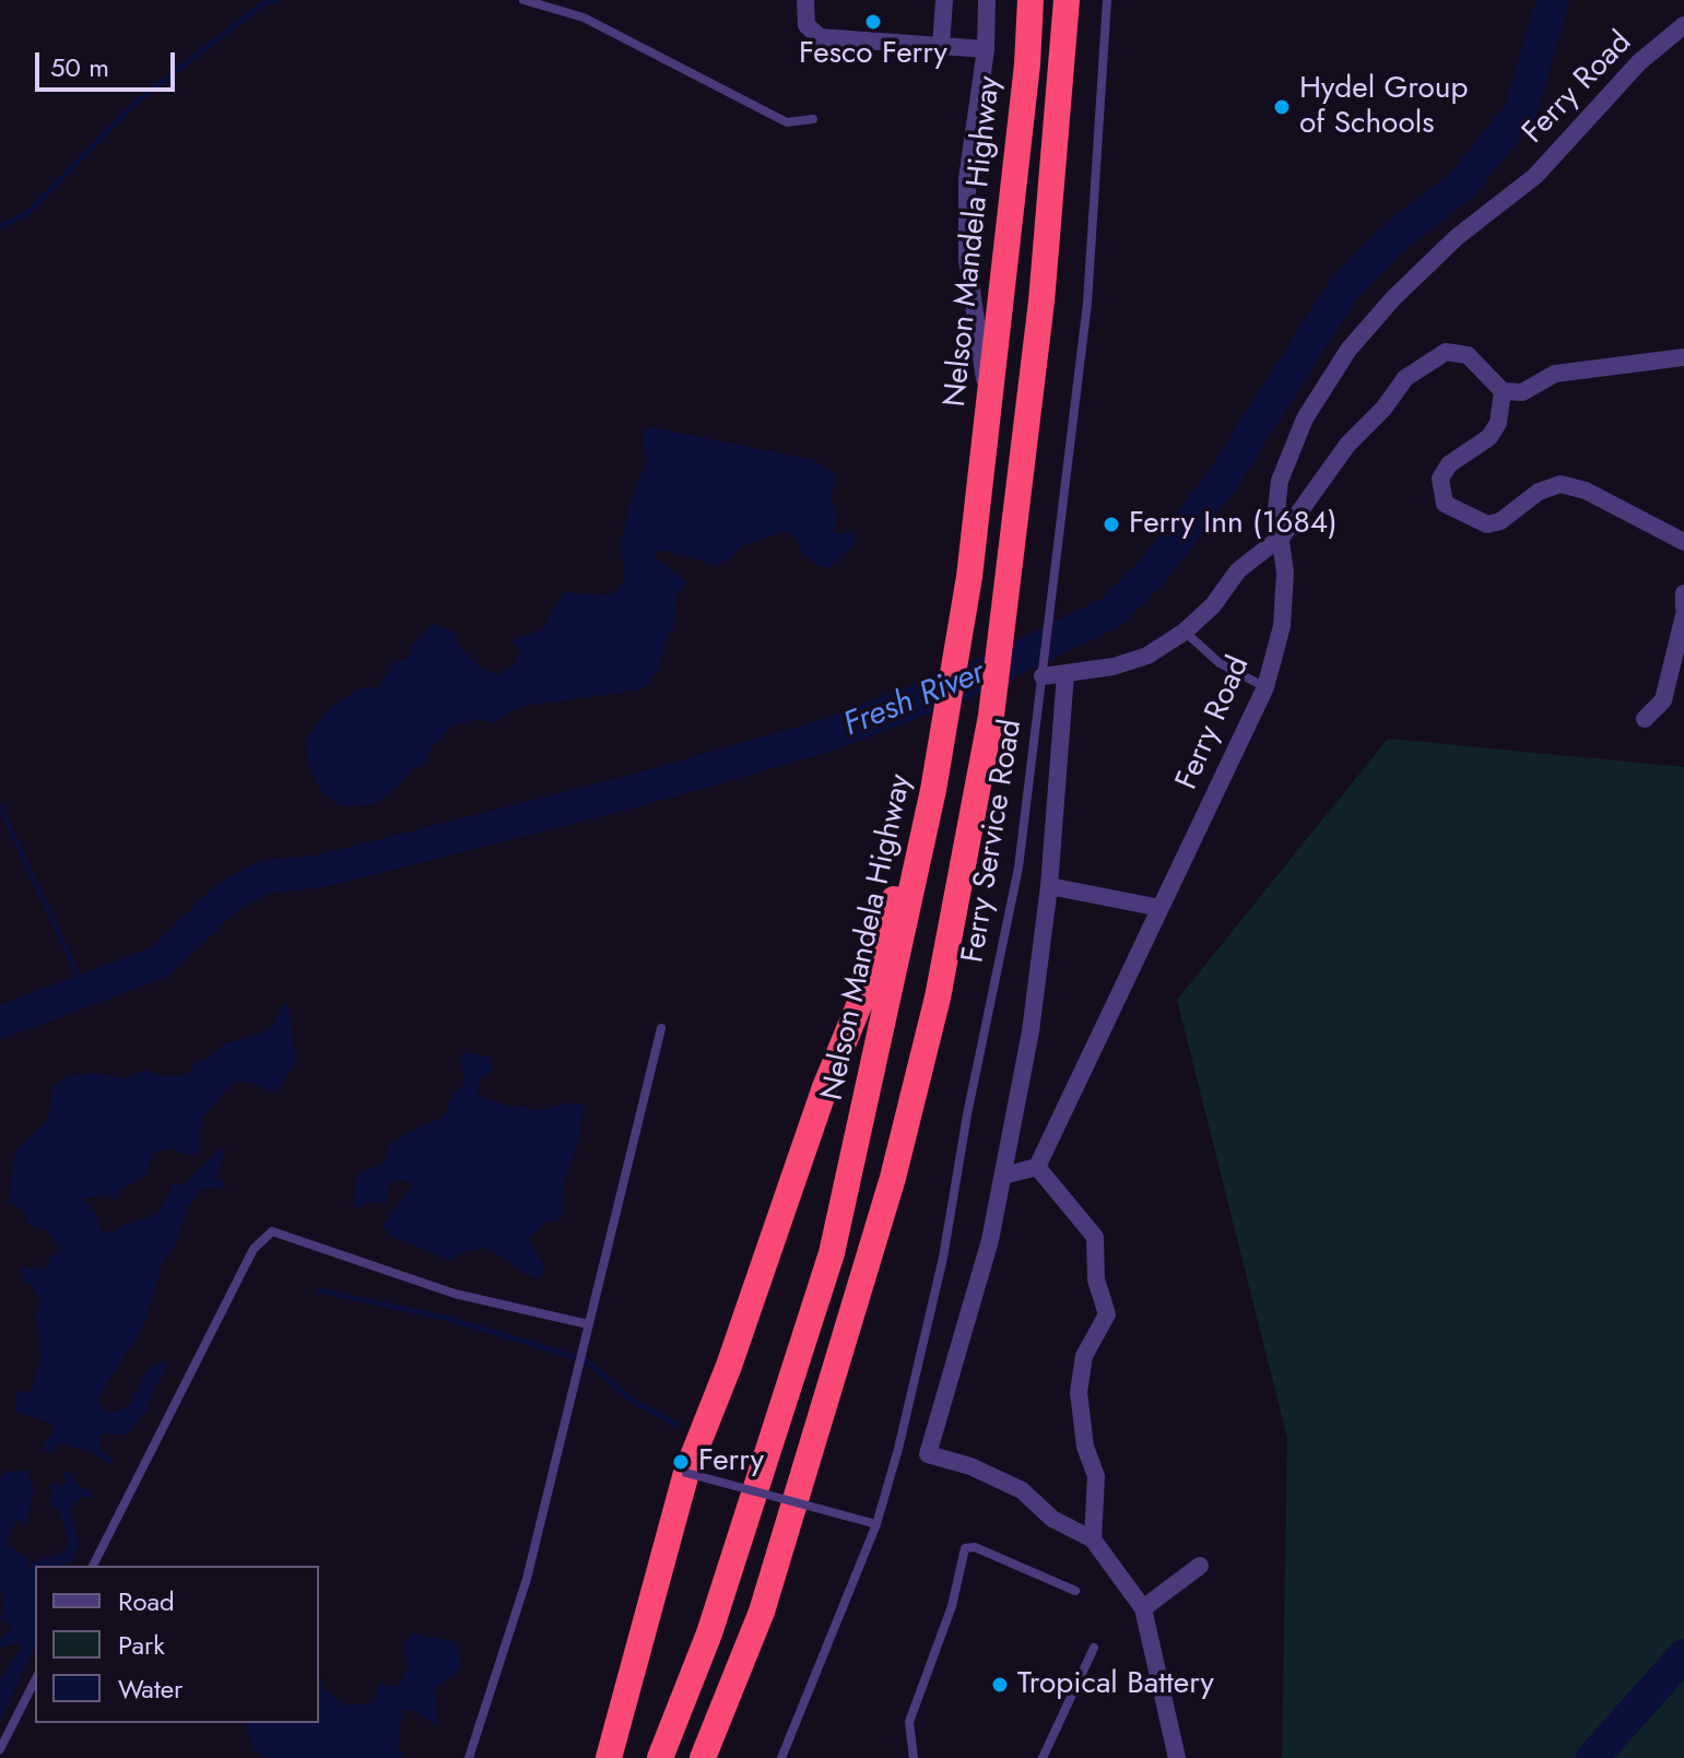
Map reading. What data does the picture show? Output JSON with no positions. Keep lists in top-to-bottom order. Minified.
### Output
{"streets":{"highway":["Nelson Mandela Highway"],"street":["Ferry Road"],"lane":["Ferry Service Road"]},"water":["Fresh River"],"places":["Fesco Ferry","Hydel Group of Schools","Ferry Inn (1684)","Ferry","Tropical Battery"],"legend":["Road","Park","Water"],"scale_bar":"50 m"}
